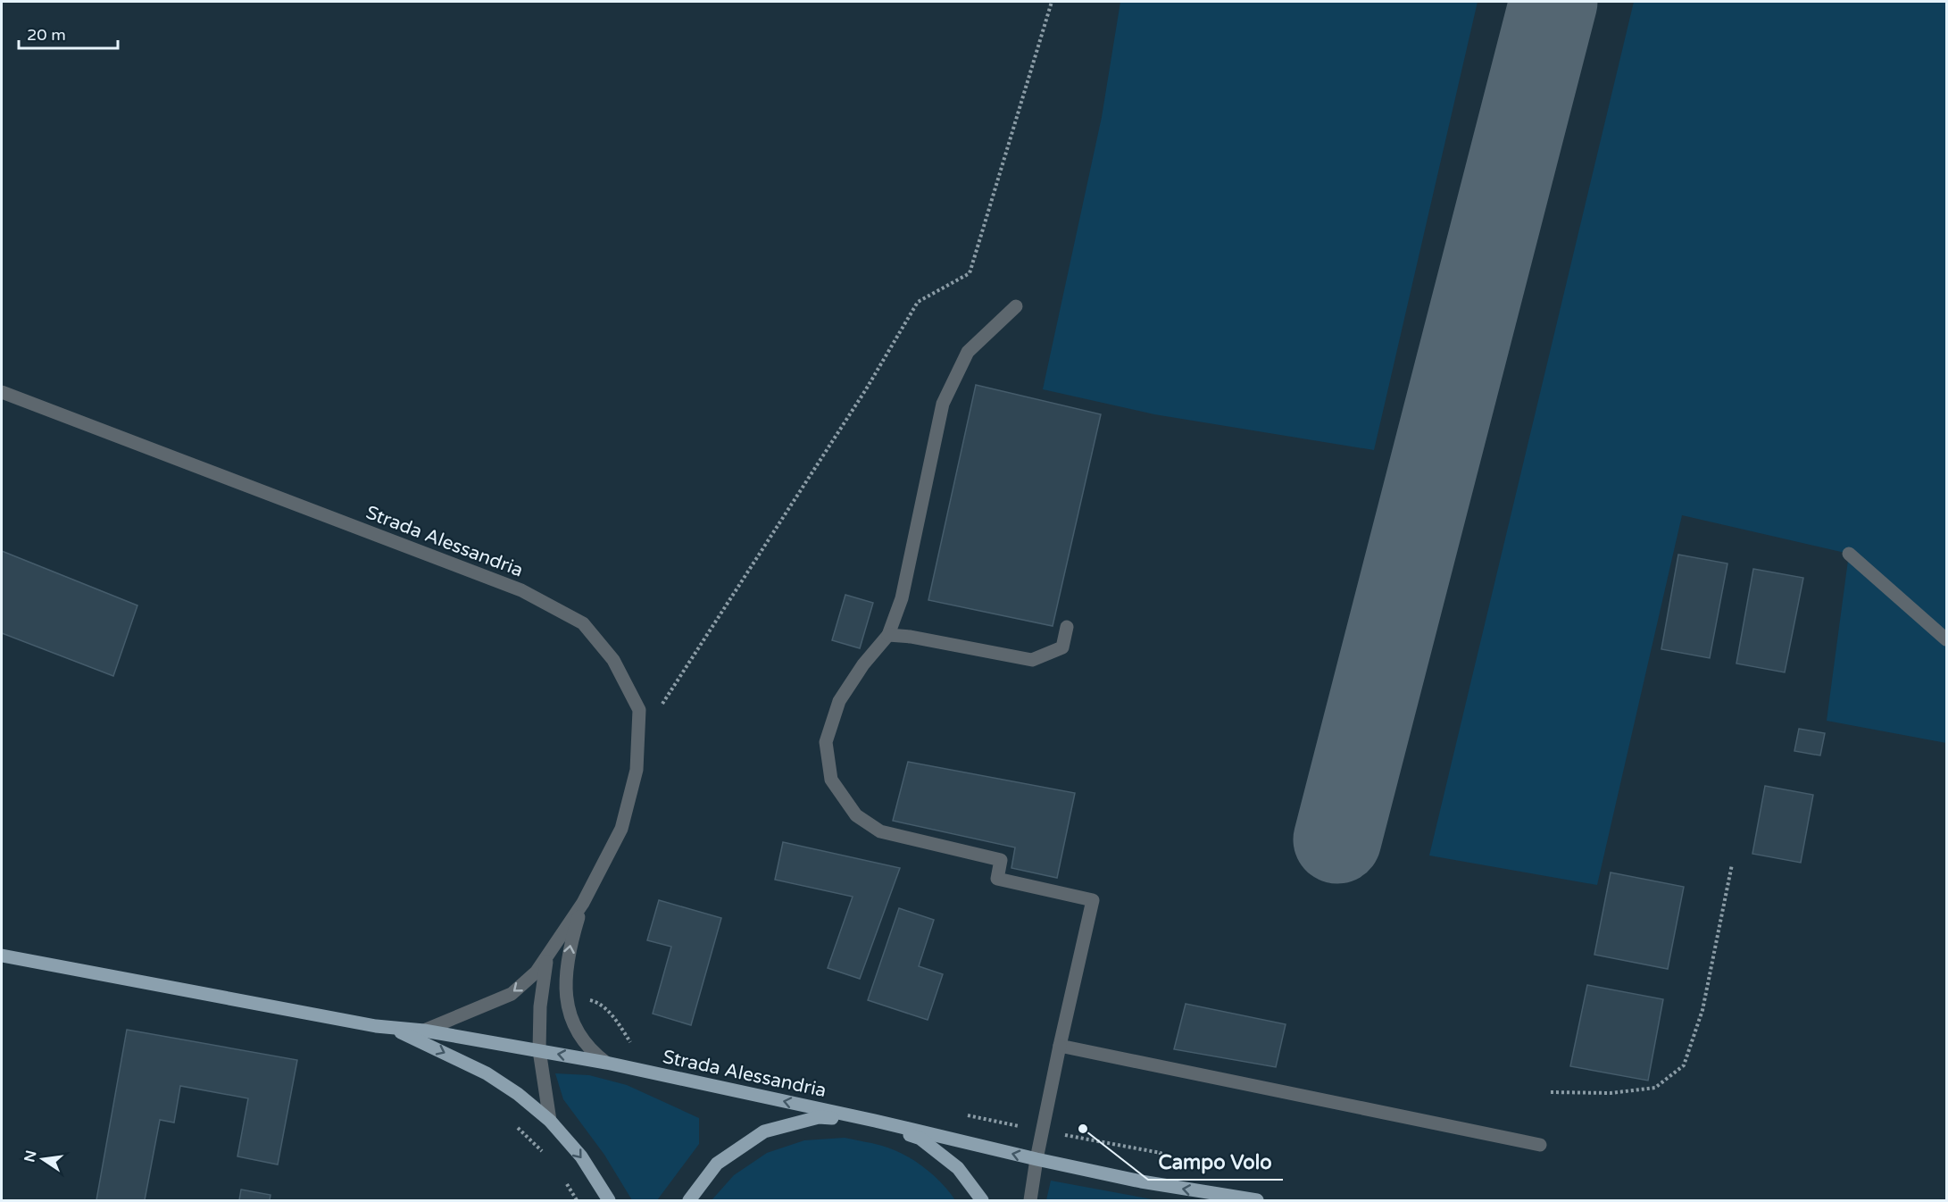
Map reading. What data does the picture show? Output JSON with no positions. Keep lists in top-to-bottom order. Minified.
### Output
{"streets":{"main road":["Strada Alessandria"]},"places":["Campo Volo"],"scale_bar":"20 m","north":"left"}
